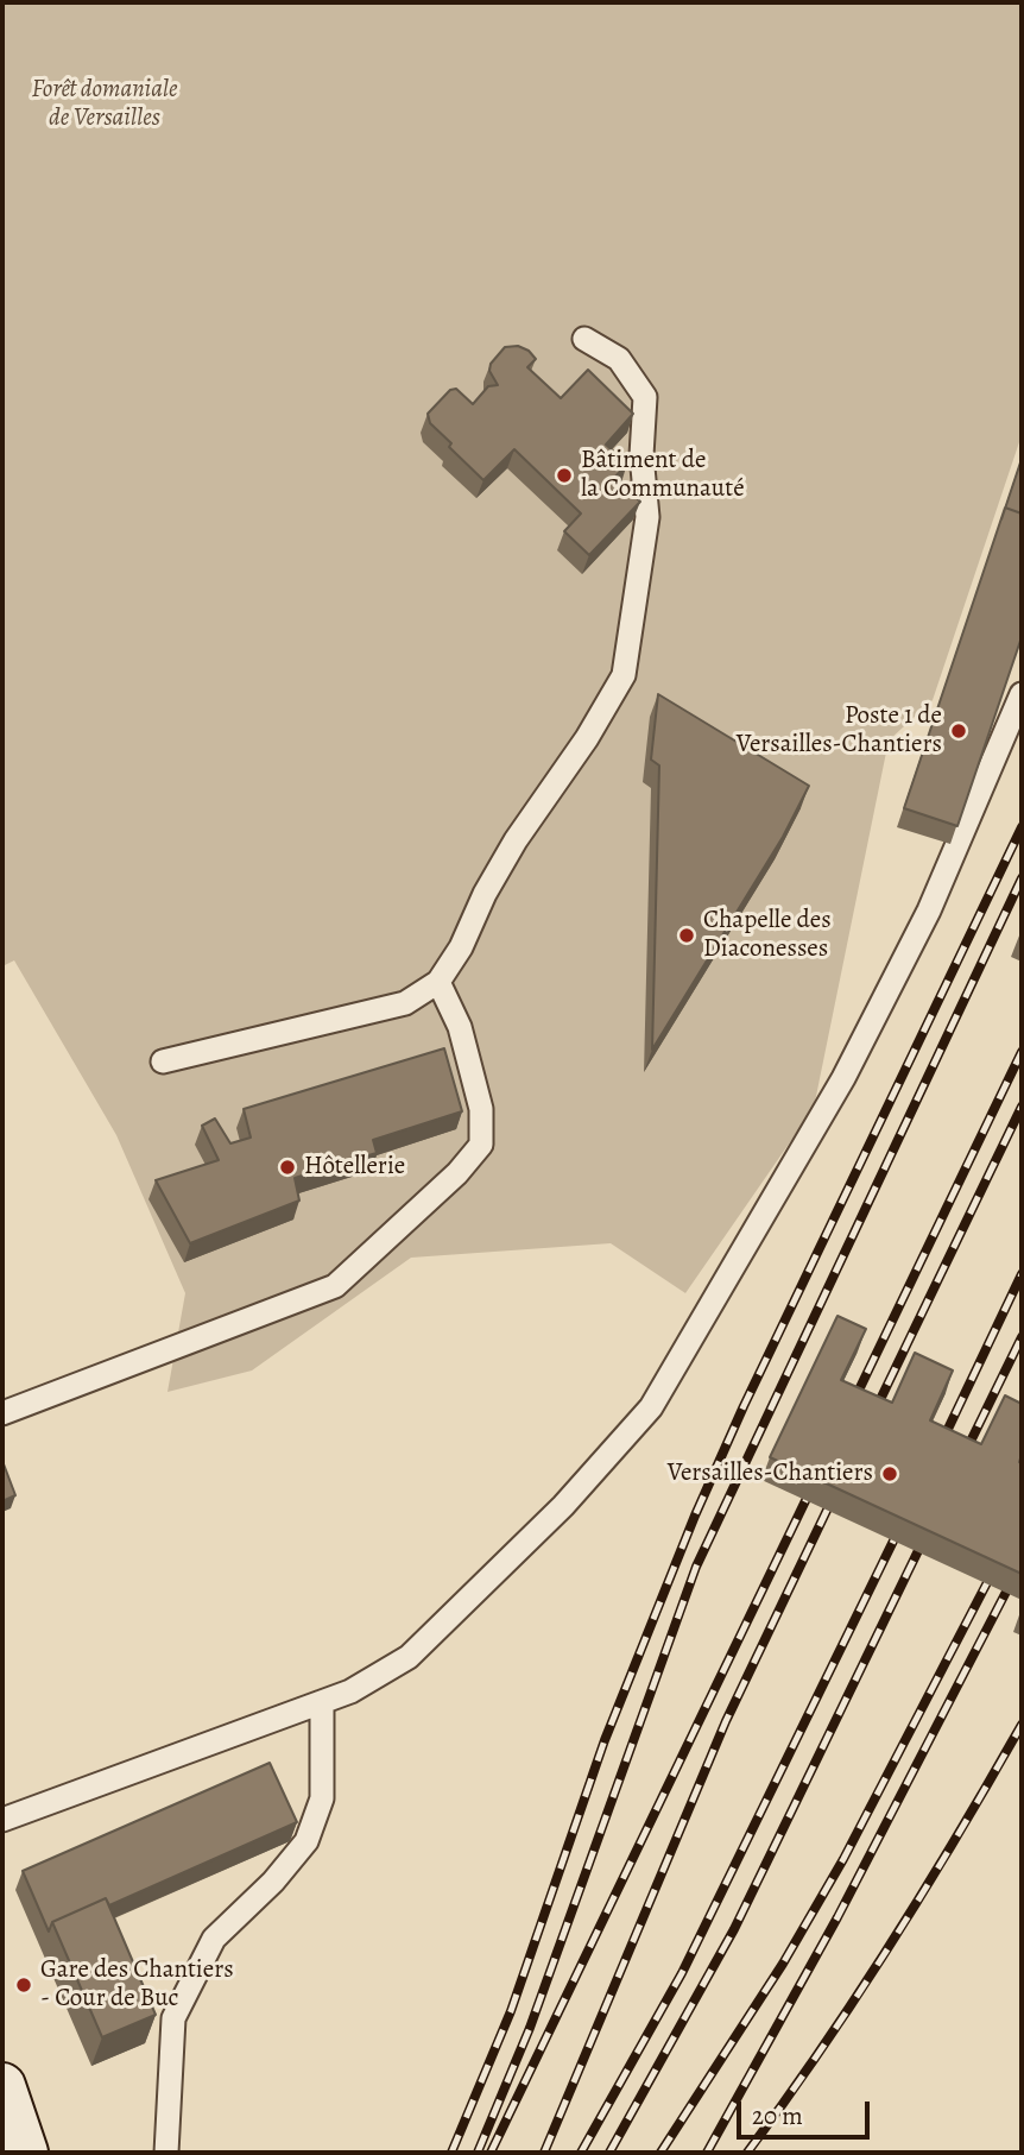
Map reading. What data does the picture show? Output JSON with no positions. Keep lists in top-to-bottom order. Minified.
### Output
{"parks":["Forêt domaniale de Versailles"],"places":["Bâtiment de la Communauté","Poste 1 de Versailles-Chantiers","Chapelle des Diaconesses","Hôtellerie","Versailles-Chantiers","Gare des Chantiers - Cour de Buc"],"scale_bar":"20 m"}
